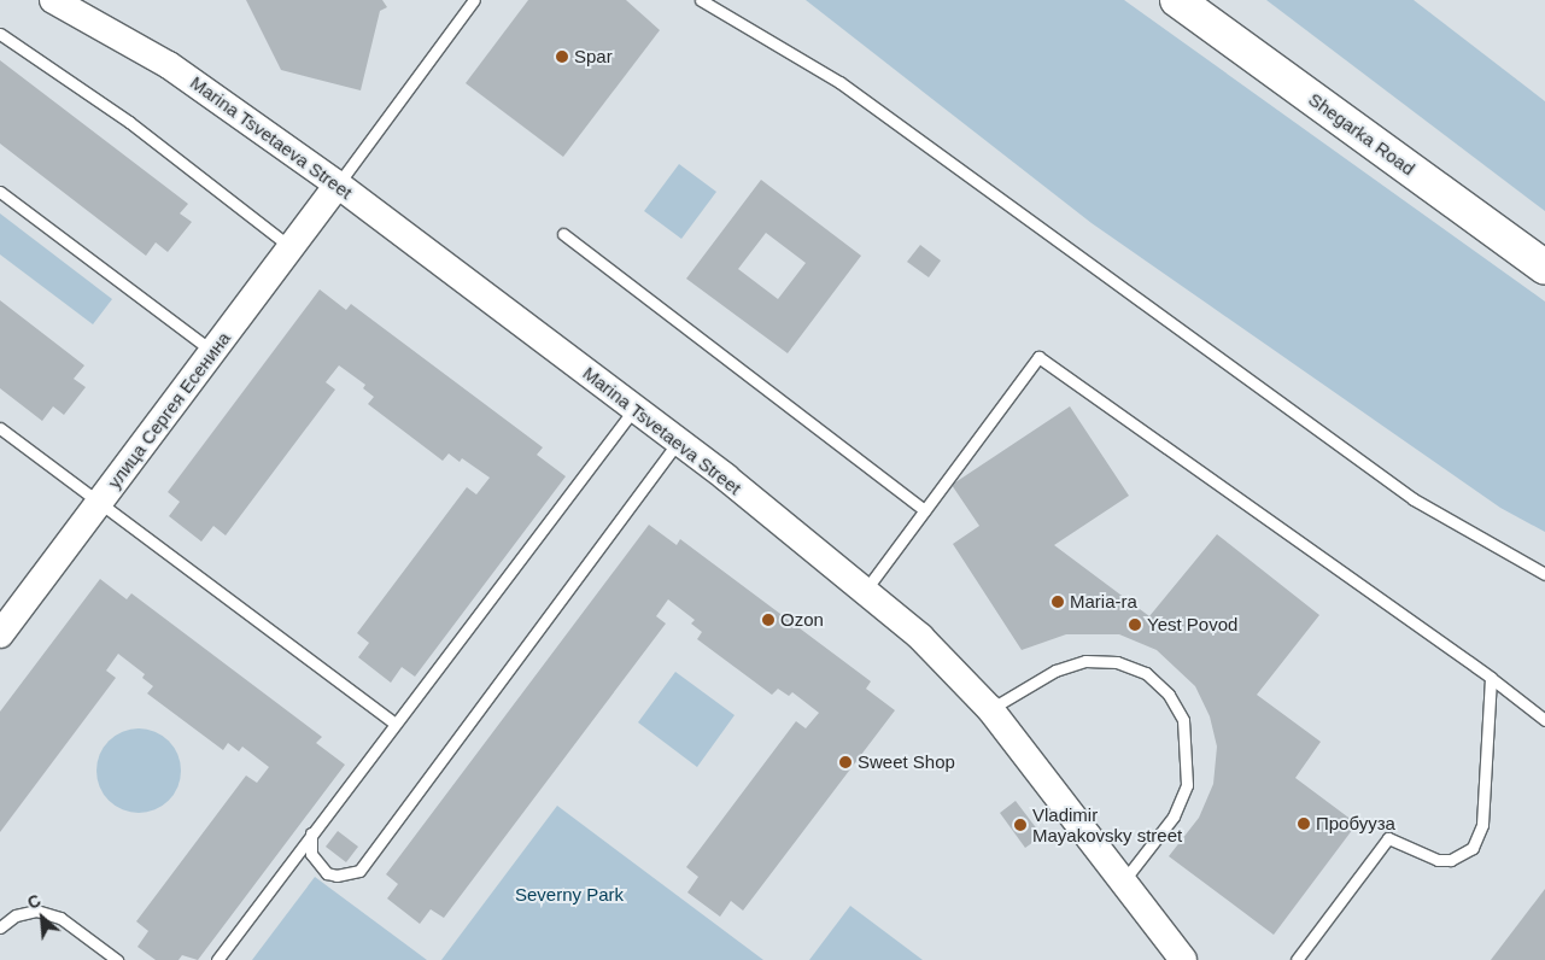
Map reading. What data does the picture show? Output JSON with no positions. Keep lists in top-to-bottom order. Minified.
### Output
{"streets":{"main road":["Shegarka Road"],"street":["Marina Tsvetaeva Street","улица Сергея Есенина"]},"crossings":[["Marina Tsvetaeva Street","улица Сергея Есенина"]],"parks":["Severny Park"],"places":["Spar","Maria-ra","Ozon","Yest Povod","Sweet Shop","Пробууза","Vladimir Mayakovsky street"],"north":"top left"}
